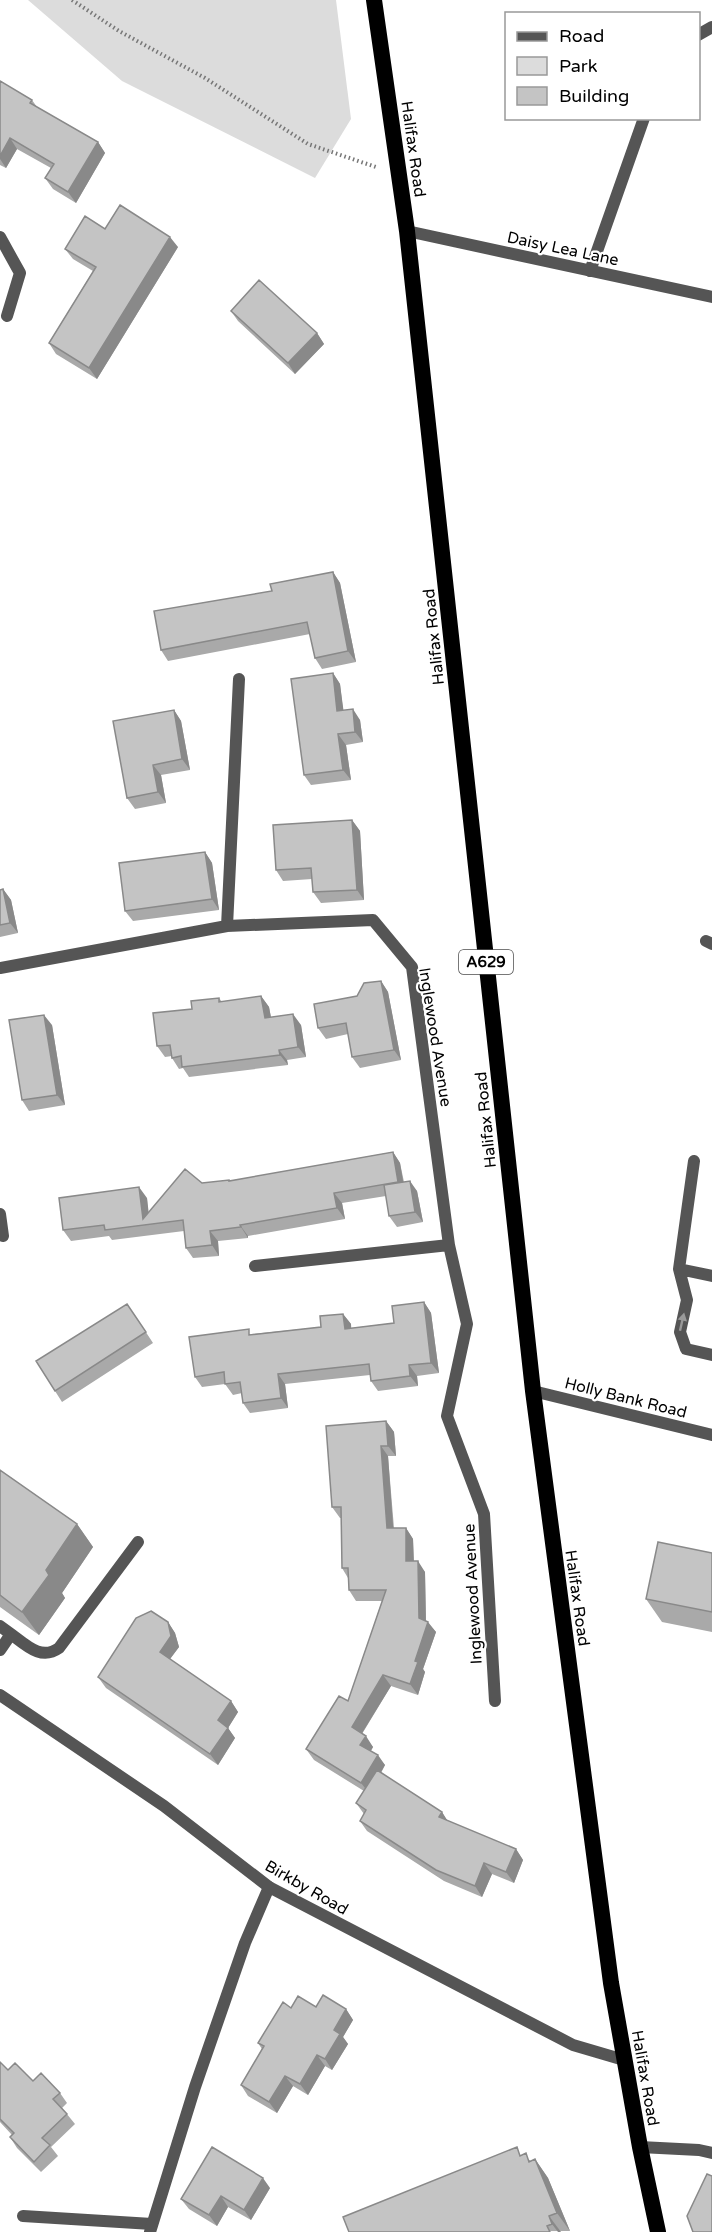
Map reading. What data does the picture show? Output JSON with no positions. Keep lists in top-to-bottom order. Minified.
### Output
{"streets":{"highway":["Halifax Road","A629"],"street":["Daisy Lea Lane","Inglewood Avenue","Holly Bank Road","Birkby Road"]},"crossings":[["Halifax Road","Daisy Lea Lane"],["Halifax Road","Holly Bank Road"],["Halifax Road","Birkby Road"]],"legend":["Road","Park","Building"]}
